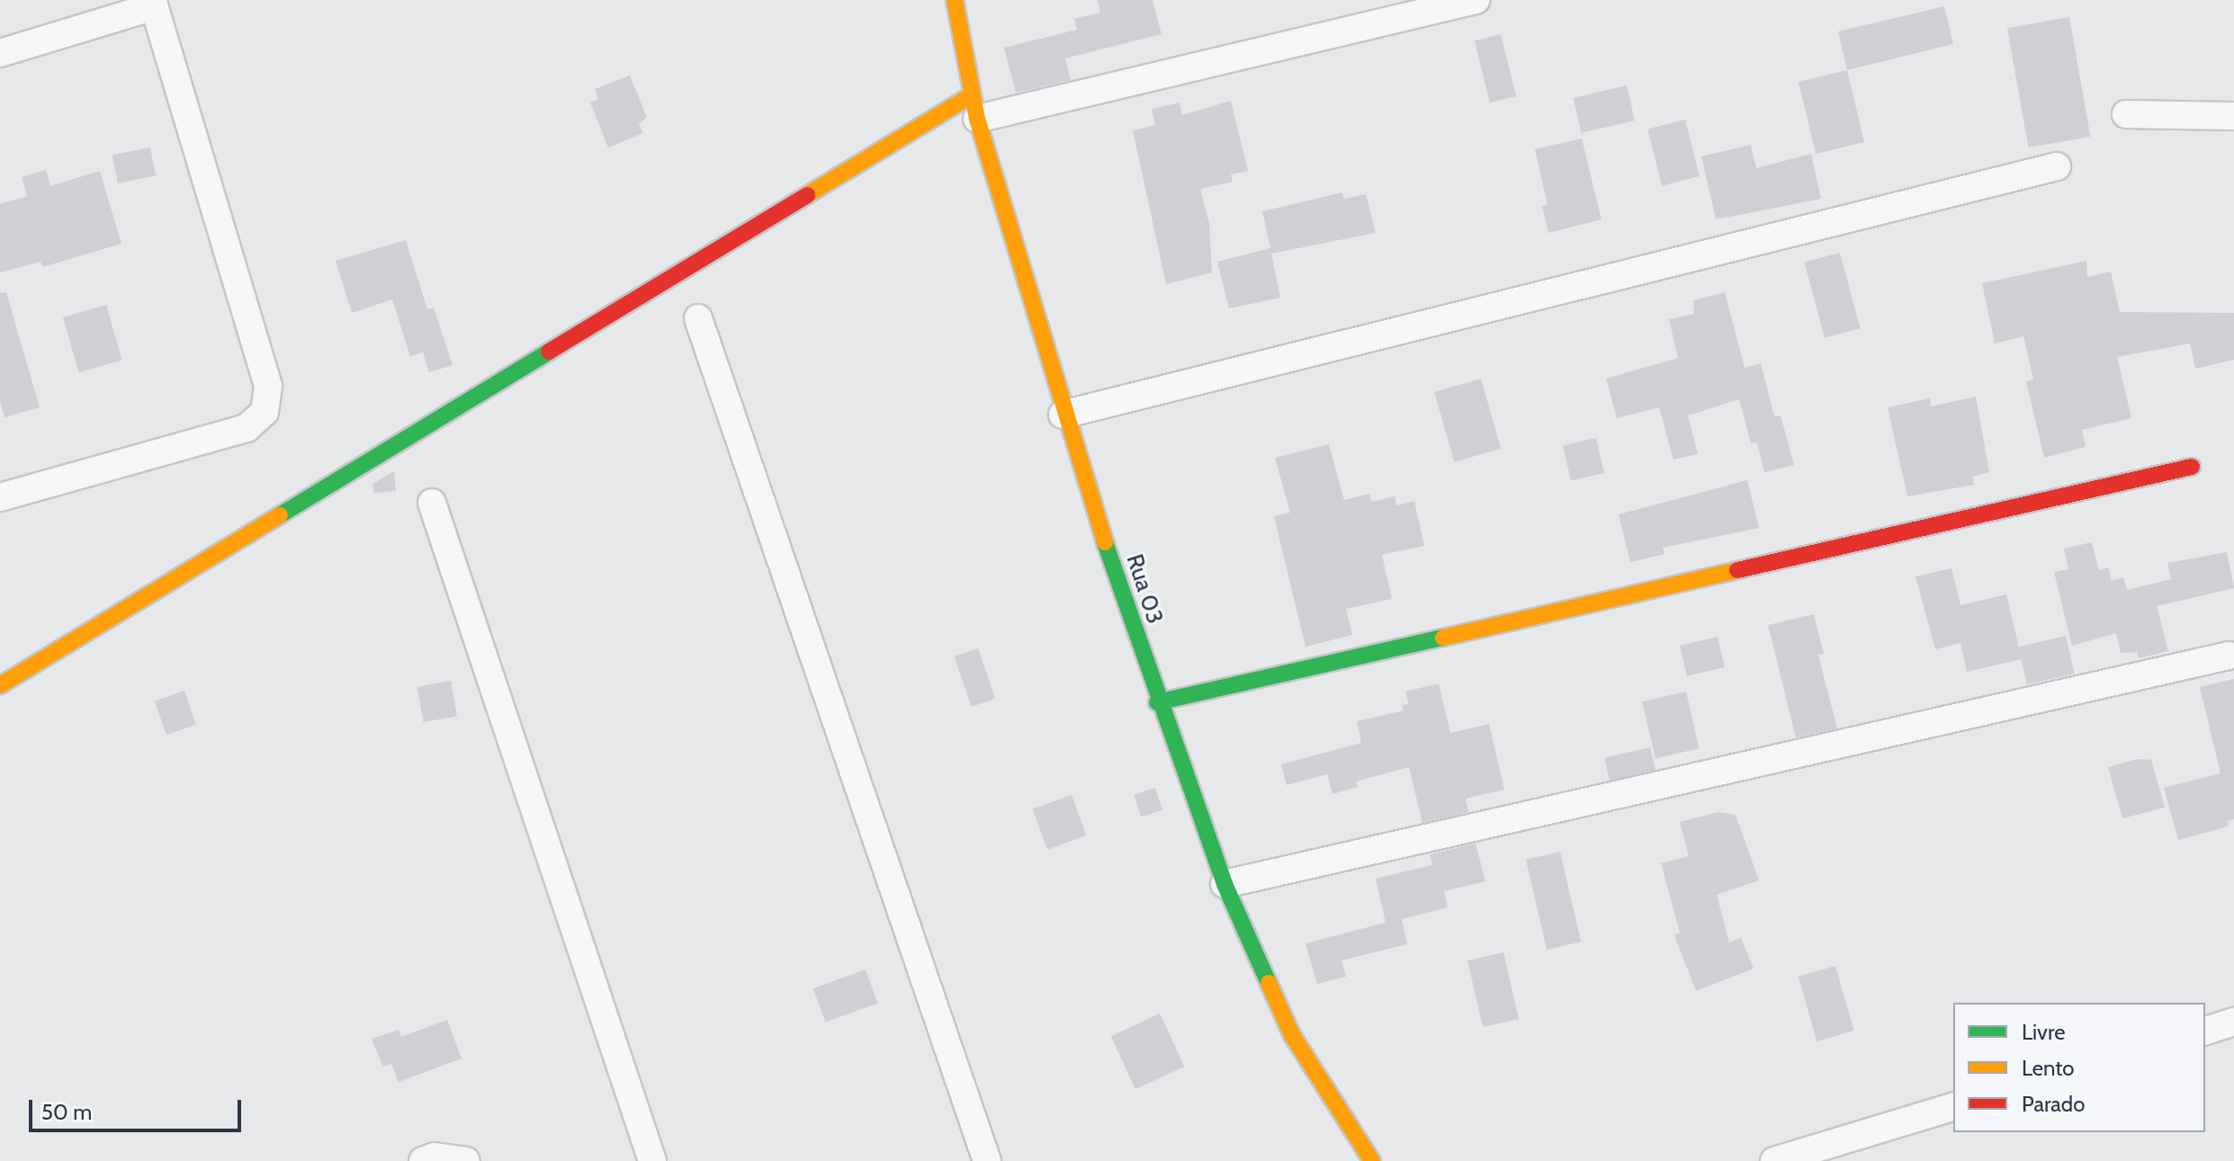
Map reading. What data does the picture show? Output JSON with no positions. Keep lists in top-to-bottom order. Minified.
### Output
{"streets":{"street":["Rua 03"]},"legend":["Livre","Lento","Parado"],"scale_bar":"50 m"}
